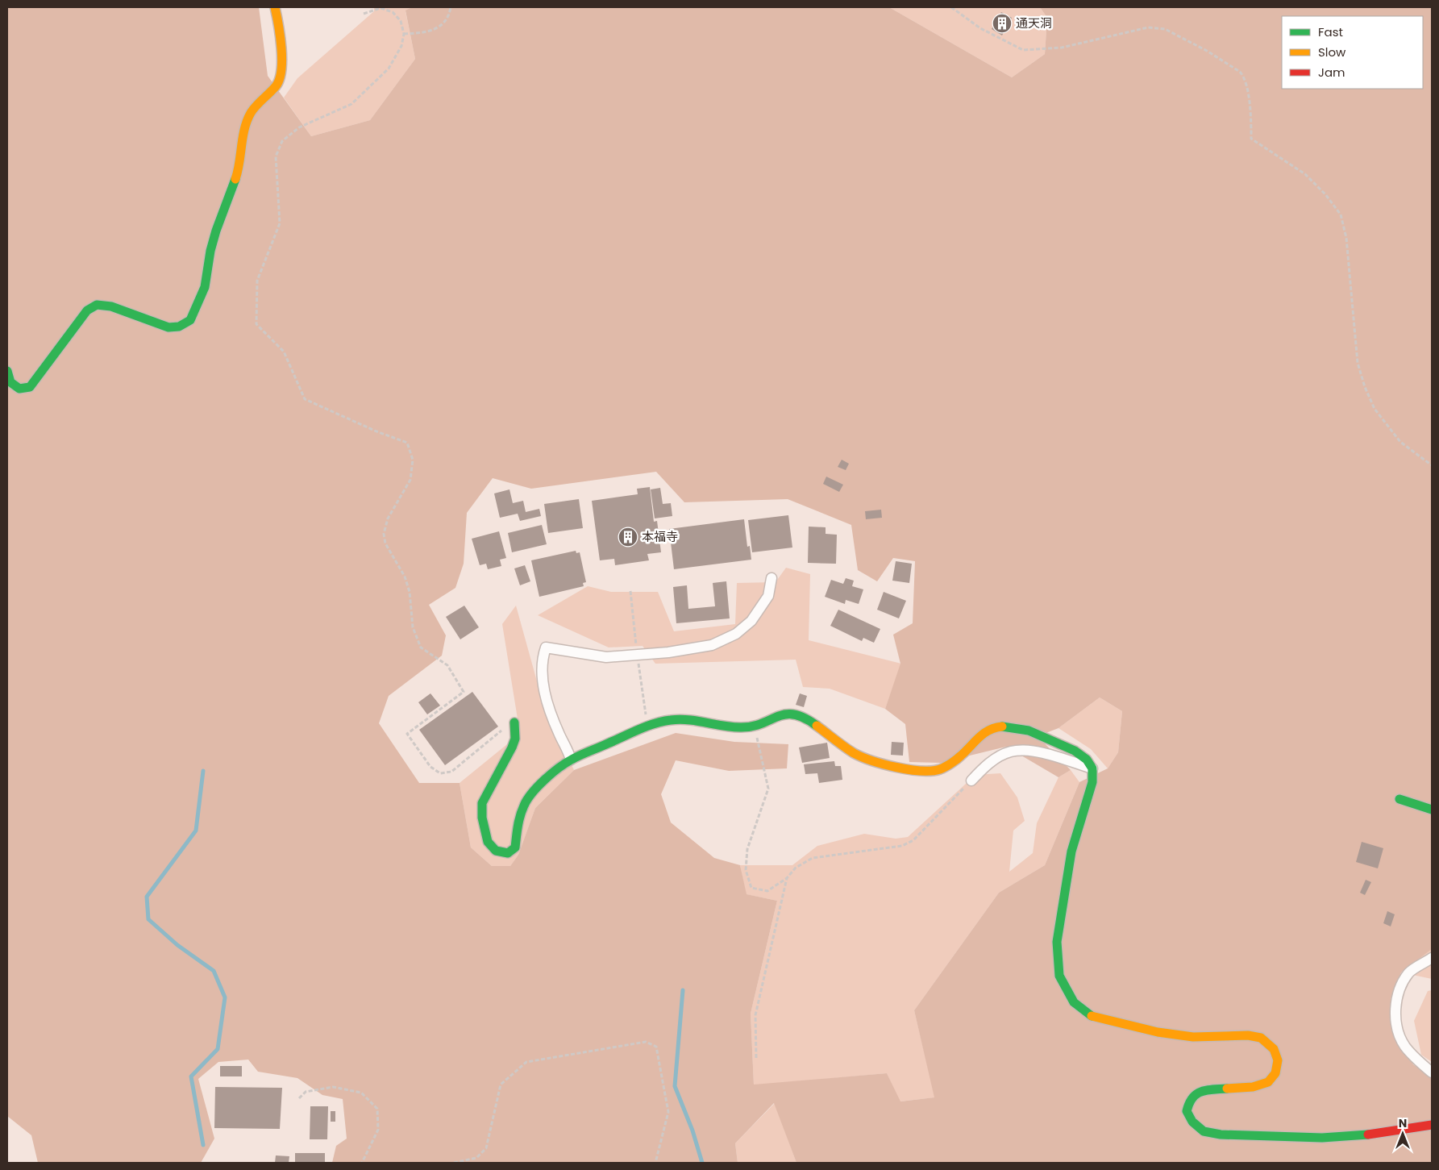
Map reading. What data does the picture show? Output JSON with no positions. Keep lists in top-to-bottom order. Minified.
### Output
{"places":{"building":["通天洞","本福寺"]},"legend":["Fast","Slow","Jam"],"north":"top"}
